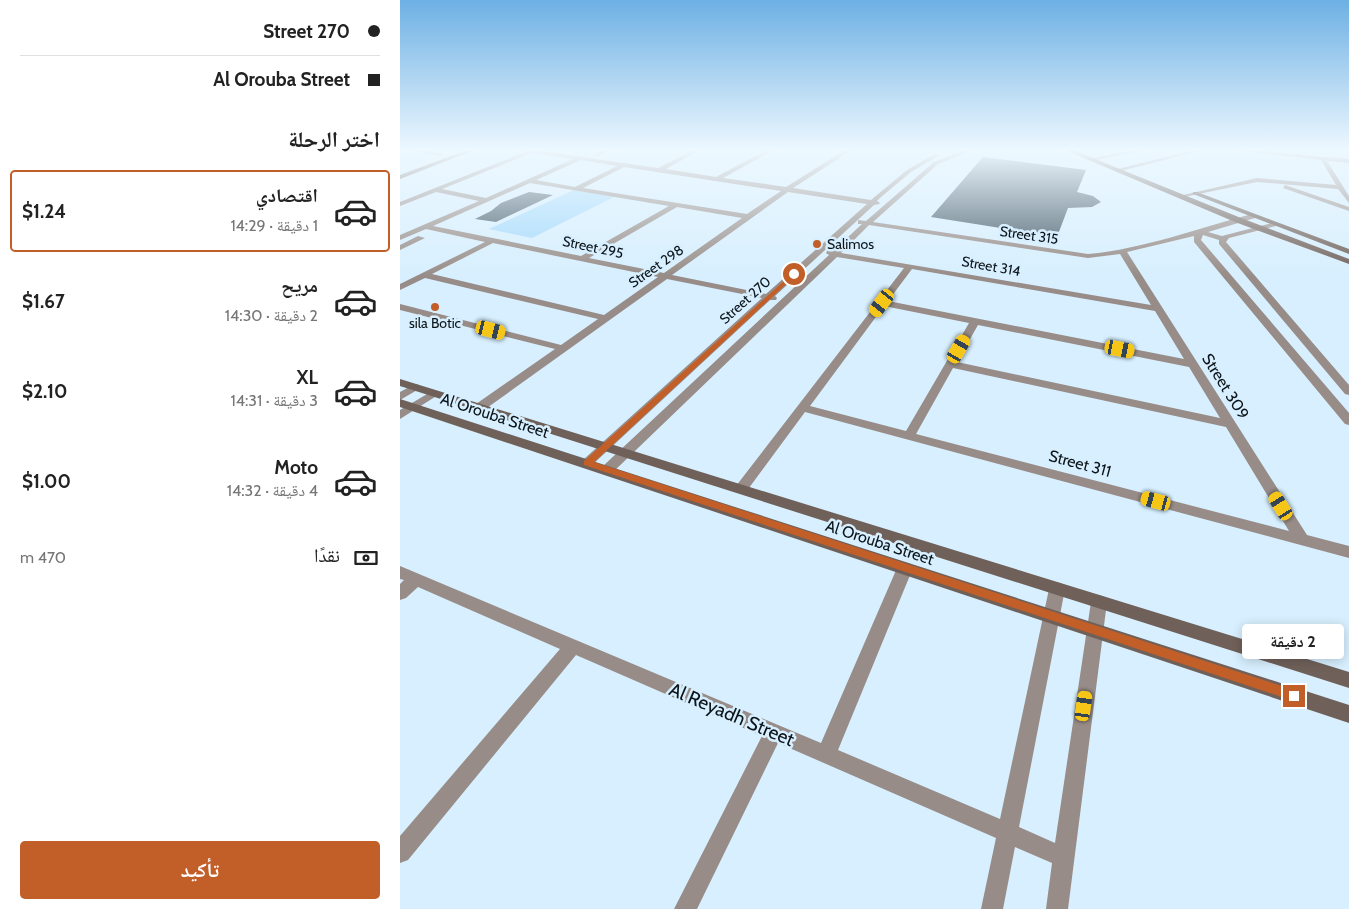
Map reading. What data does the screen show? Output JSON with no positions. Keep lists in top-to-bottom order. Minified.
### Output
{"streets":{"street":["Street 315","Street 295","Street 298","Street 314","Street 270","Street 309","Al Orouba Street","Street 311","Al Reyadh Street"]},"crossings":[["Street 315","Street 270"],["Street 315","Street 309"],["Street 295","Street 298"],["Street 295","Street 270"],["Street 298","Al Orouba Street"],["Street 314","Street 270"],["Street 314","Street 309"],["Street 270","Al Orouba Street"],["Street 309","Street 311"]],"places":["Salimos","sila Botic"],"page":{"banner":["Street 270","Al Orouba Street"],"heading":"اختر الرحلة","list":[{"name":"اقتصادي","note":"1 دقيقة · 14:29","value":"$1.24"},{"name":"مريح","note":"2 دقيقة · 14:30","value":"$1.67"},{"name":"XL","note":"3 دقيقة · 14:31","value":"$2.10"},{"name":"Moto","note":"4 دقيقة · 14:32","value":"$1.00"}],"pay":["نقدًا","470 m"],"bubble":"2 دقيقة","buttons":"تأكيد"}}
